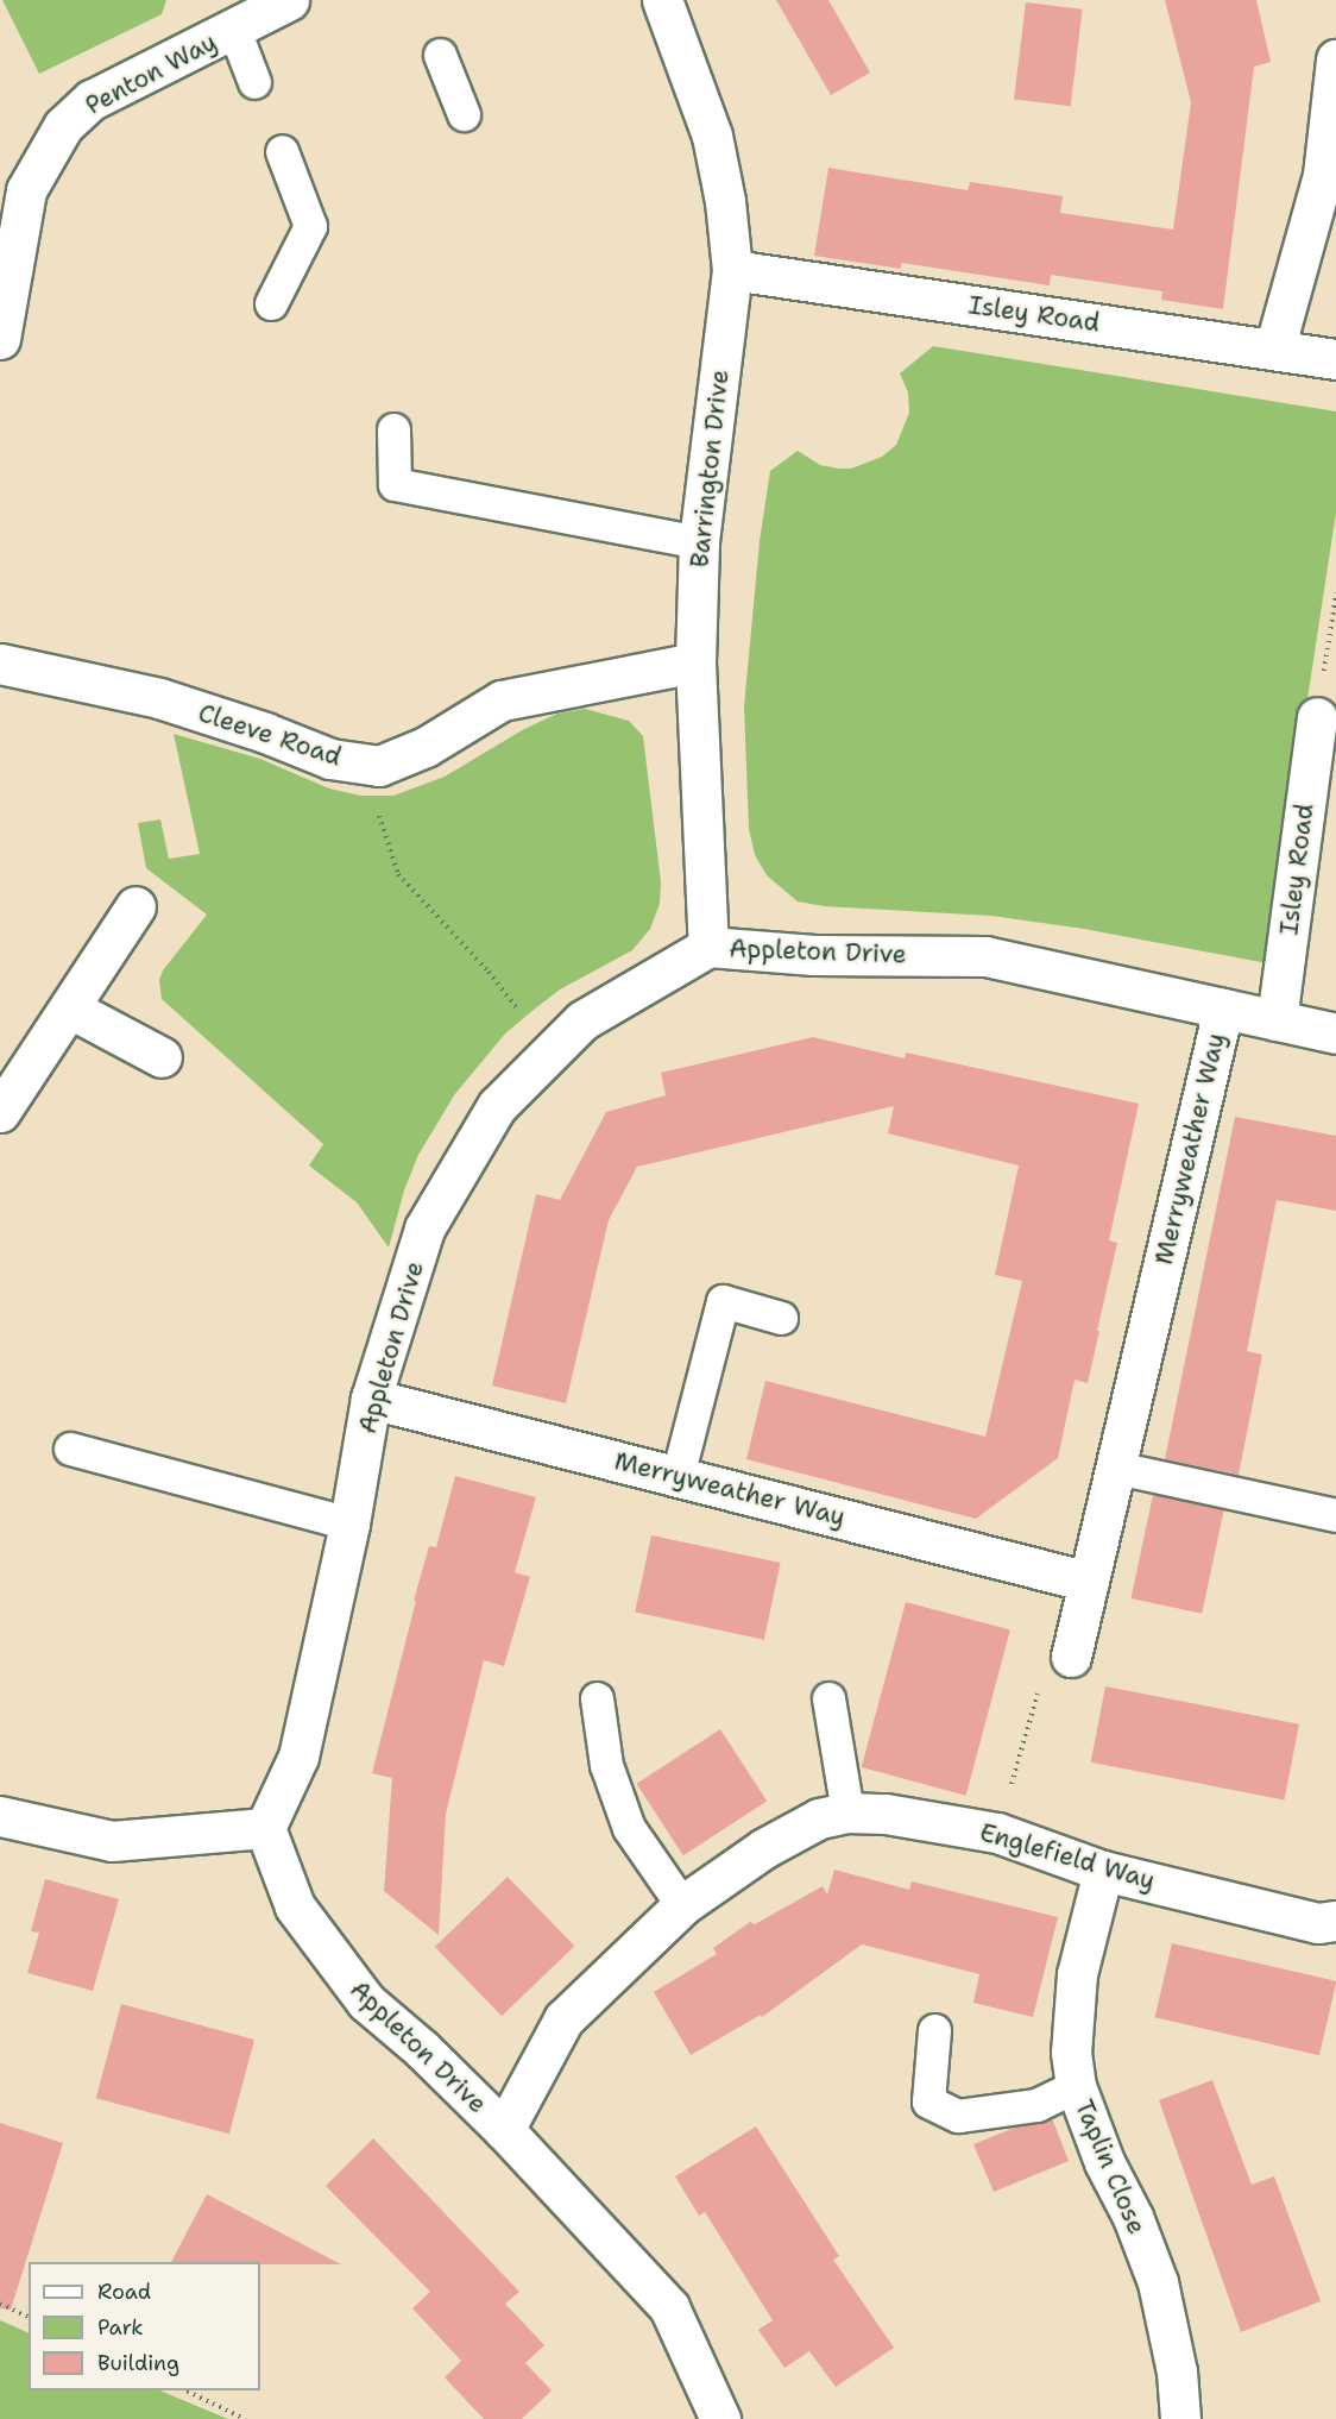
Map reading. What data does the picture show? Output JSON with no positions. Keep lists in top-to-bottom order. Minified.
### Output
{"streets":{"street":["Penton Way","Isley Road","Barrington Drive","Cleeve Road","Appleton Drive","Merryweather Way","Englefield Way","Taplin Close"]},"crossings":[["Isley Road","Barrington Drive"],["Isley Road","Appleton Drive"],["Barrington Drive","Appleton Drive"],["Appleton Drive","Merryweather Way"],["Appleton Drive","Englefield Way"],["Englefield Way","Taplin Close"]],"legend":["Road","Park","Building"]}
